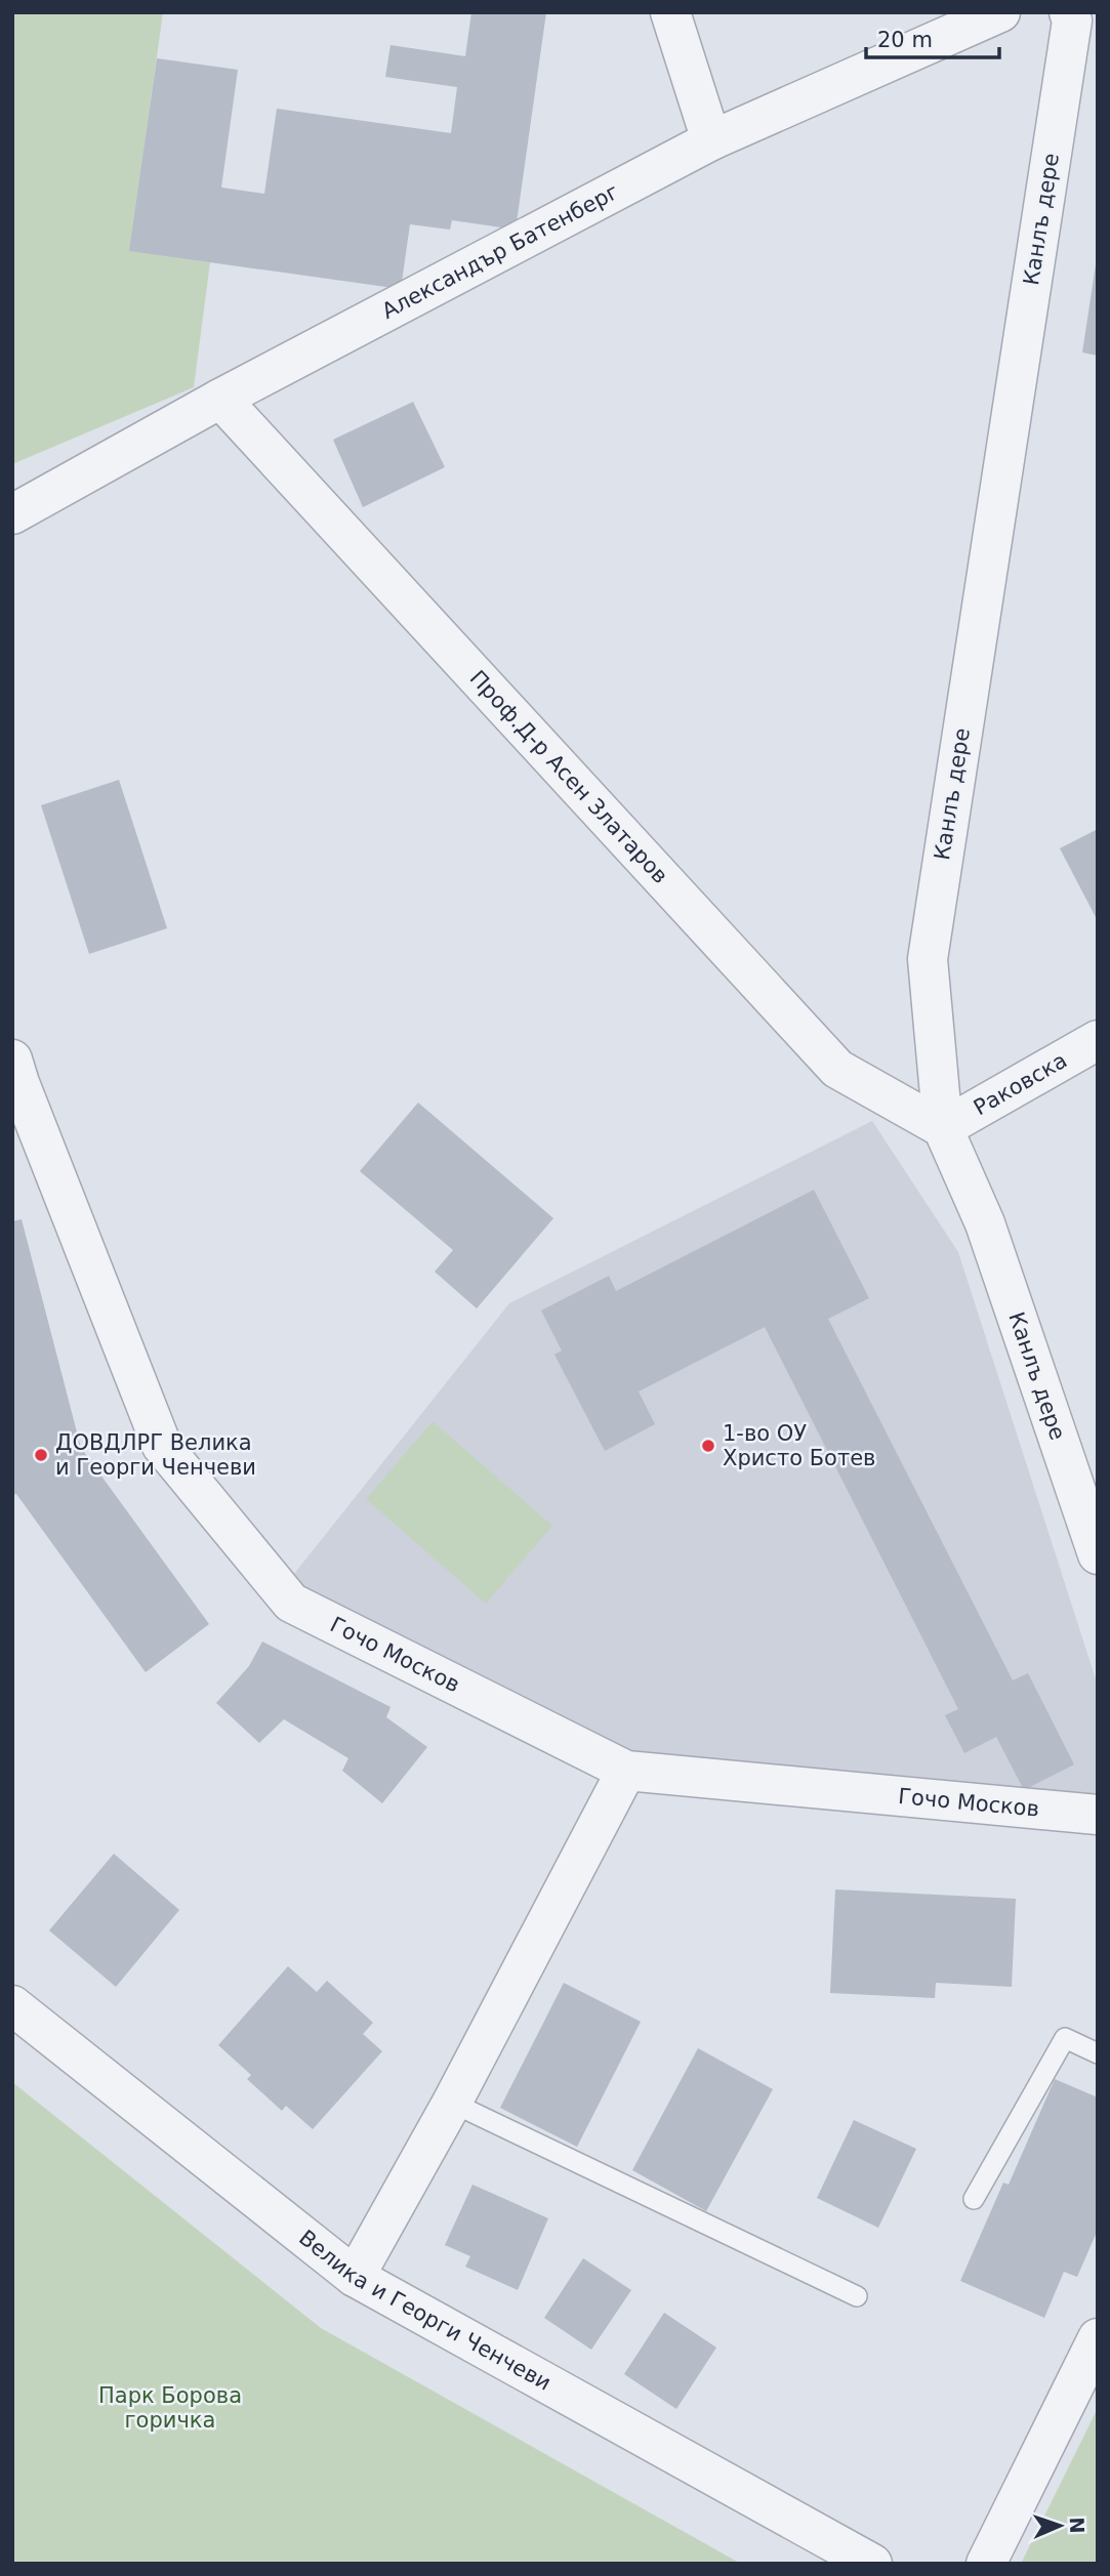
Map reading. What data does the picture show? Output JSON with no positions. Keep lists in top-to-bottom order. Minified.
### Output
{"streets":{"street":["Канлъ дере","Александър Батенберг","Проф.Д-р Асен Златаров","Раковска","Гочо Москов","Велика и Георги Ченчеви"]},"crossings":[["Канлъ дере","Проф.Д-р Асен Златаров"],["Канлъ дере","Раковска"],["Александър Батенберг","Проф.Д-р Асен Златаров"],["Проф.Д-р Асен Златаров","Раковска"]],"parks":["Парк Борова горичка"],"places":["1-во ОУ Христо Ботев","ДОВДЛРГ Велика и Георги Ченчеви"],"scale_bar":"20 m","north":"right"}
